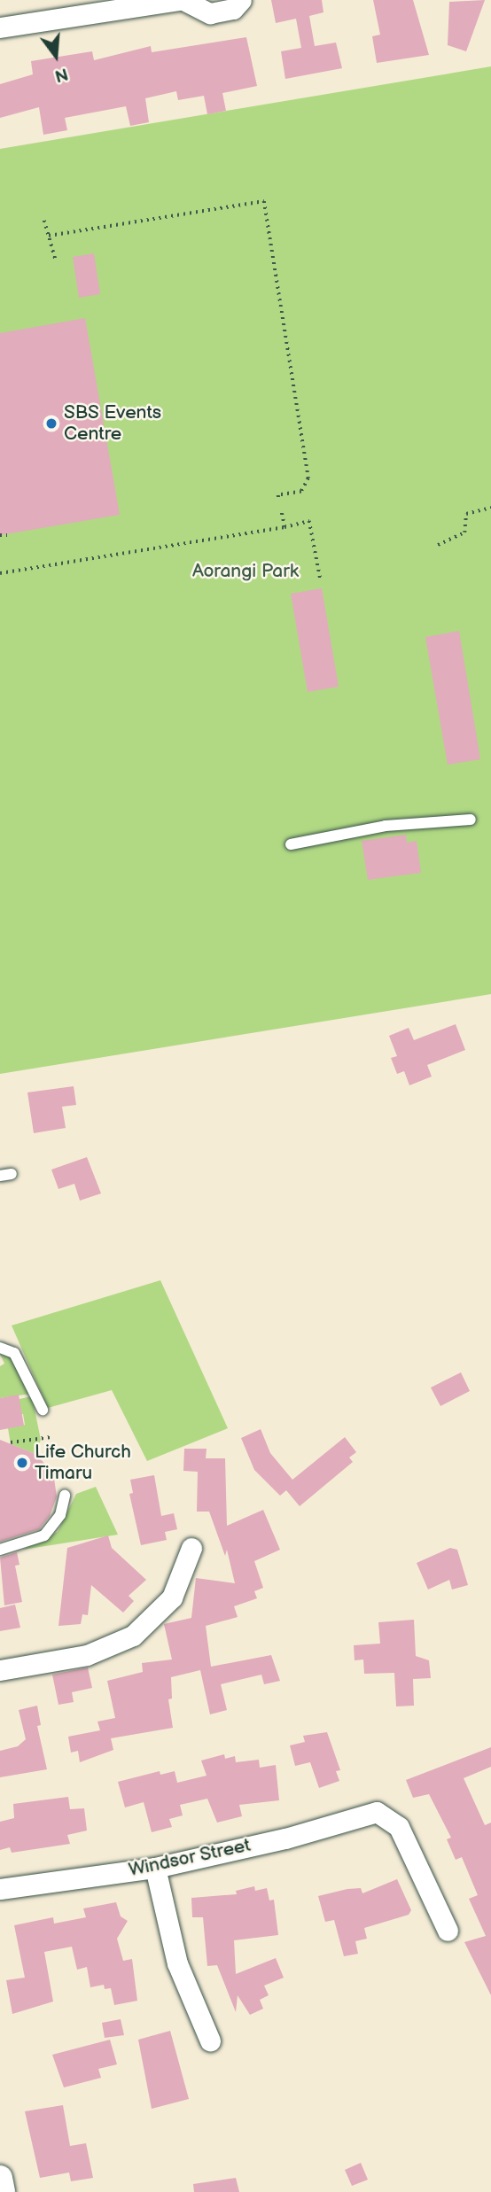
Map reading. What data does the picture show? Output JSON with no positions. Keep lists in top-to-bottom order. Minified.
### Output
{"streets":{"street":["Windsor Street"]},"parks":["Aorangi Park"],"places":["SBS Events Centre","Life Church Timaru"],"north":"bottom"}
